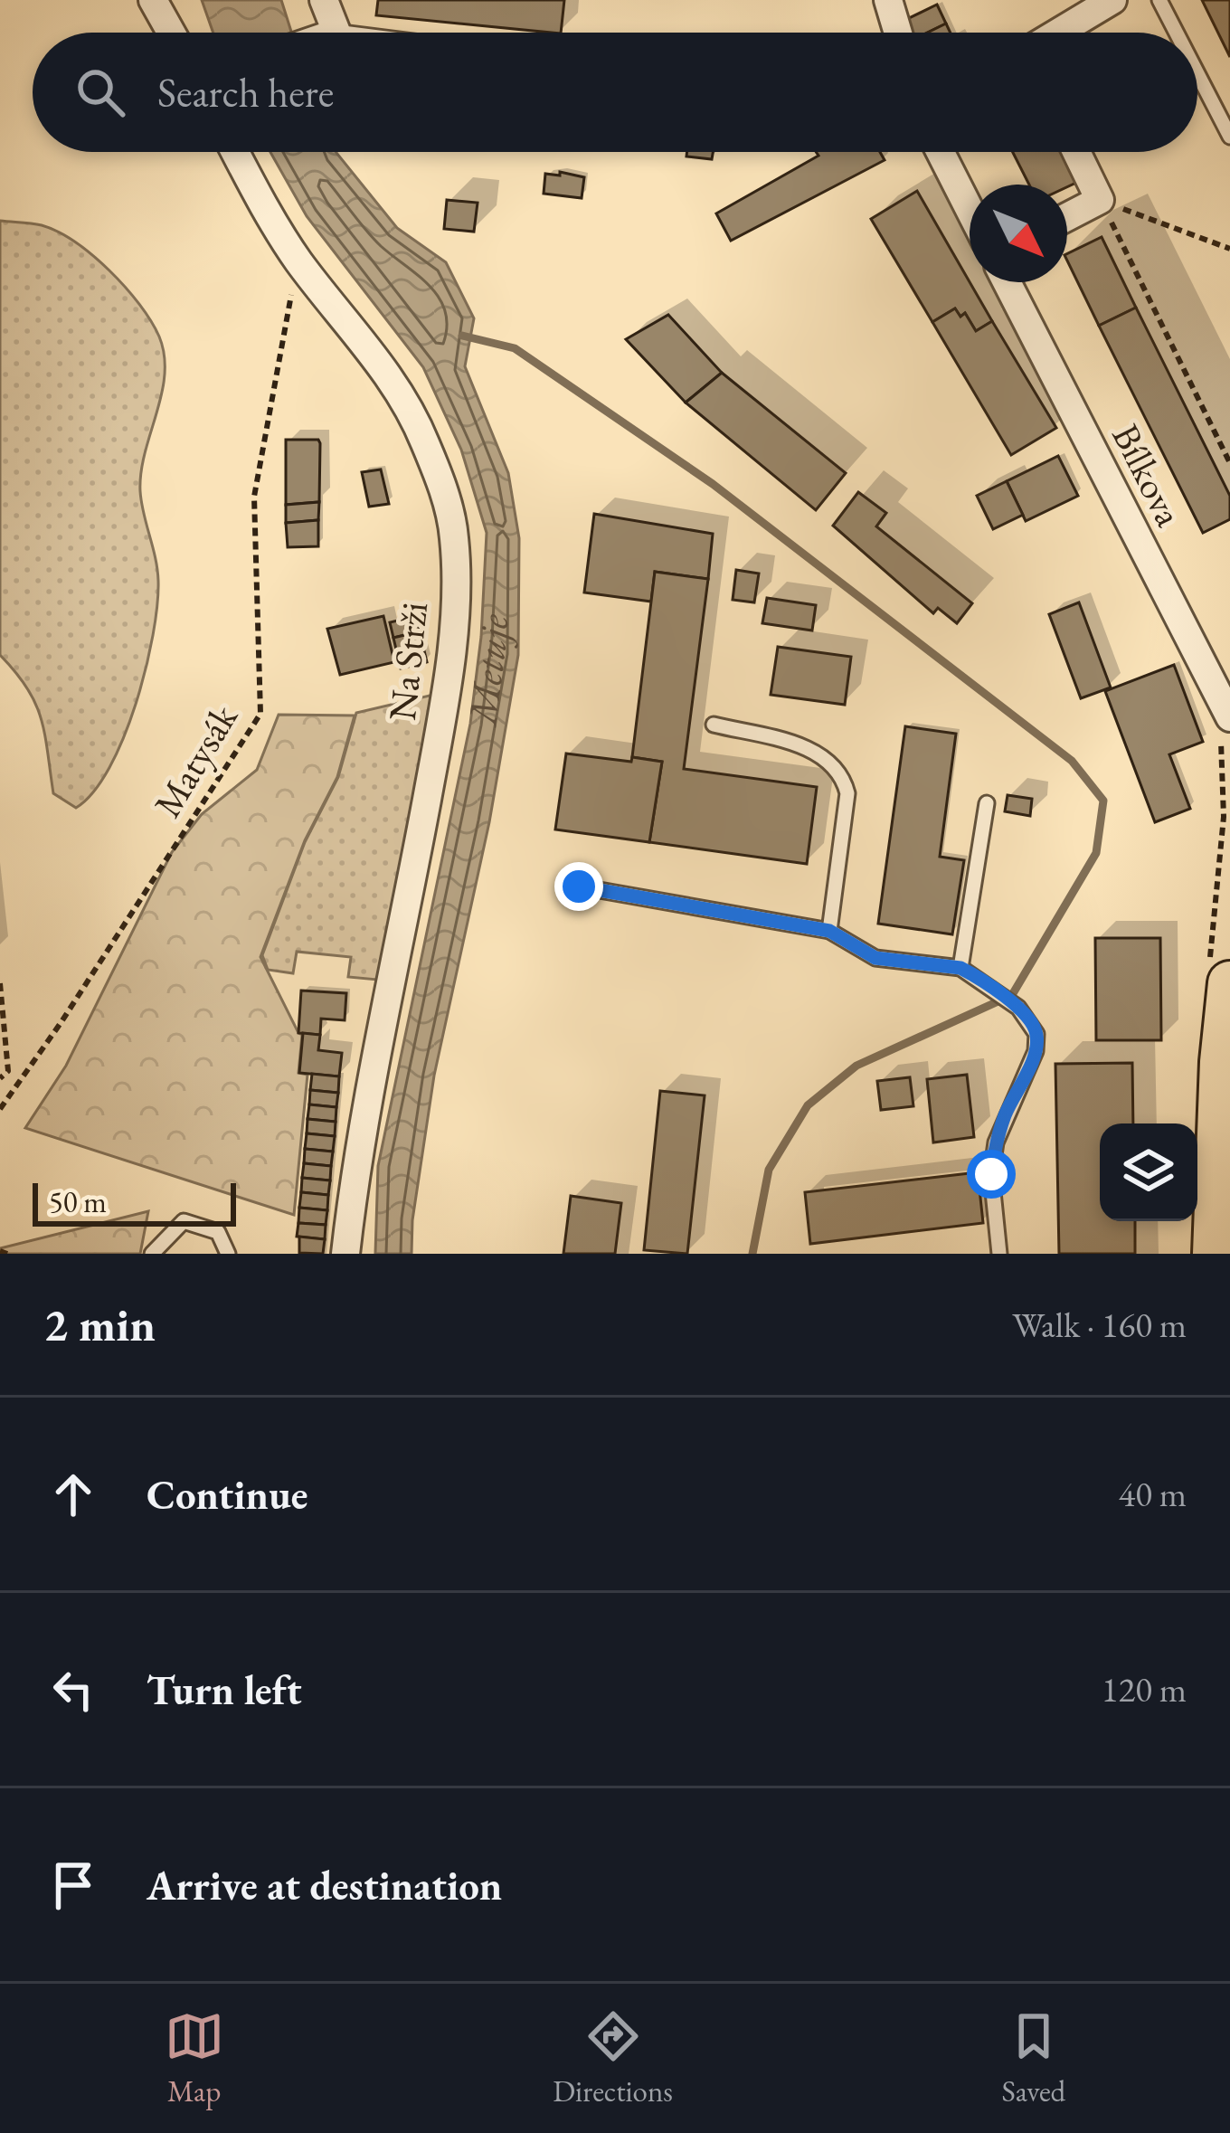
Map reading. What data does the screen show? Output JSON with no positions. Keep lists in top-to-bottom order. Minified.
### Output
{"streets":{"street":["Bílkova","Na Strži"],"path":["Matysák"]},"crossings":[["Na Strži","Matysák"]],"water":["Metuje"],"scale_bar":"50 m","north":"bottom right","page":{"search":"Search here","scale":"50 m","heading":["2 min","Walk · 160 m"],"list":[["Continue","40 m"],["Turn left","120 m"],"Arrive at destination"],"nav":["Map","Directions","Saved"]}}
